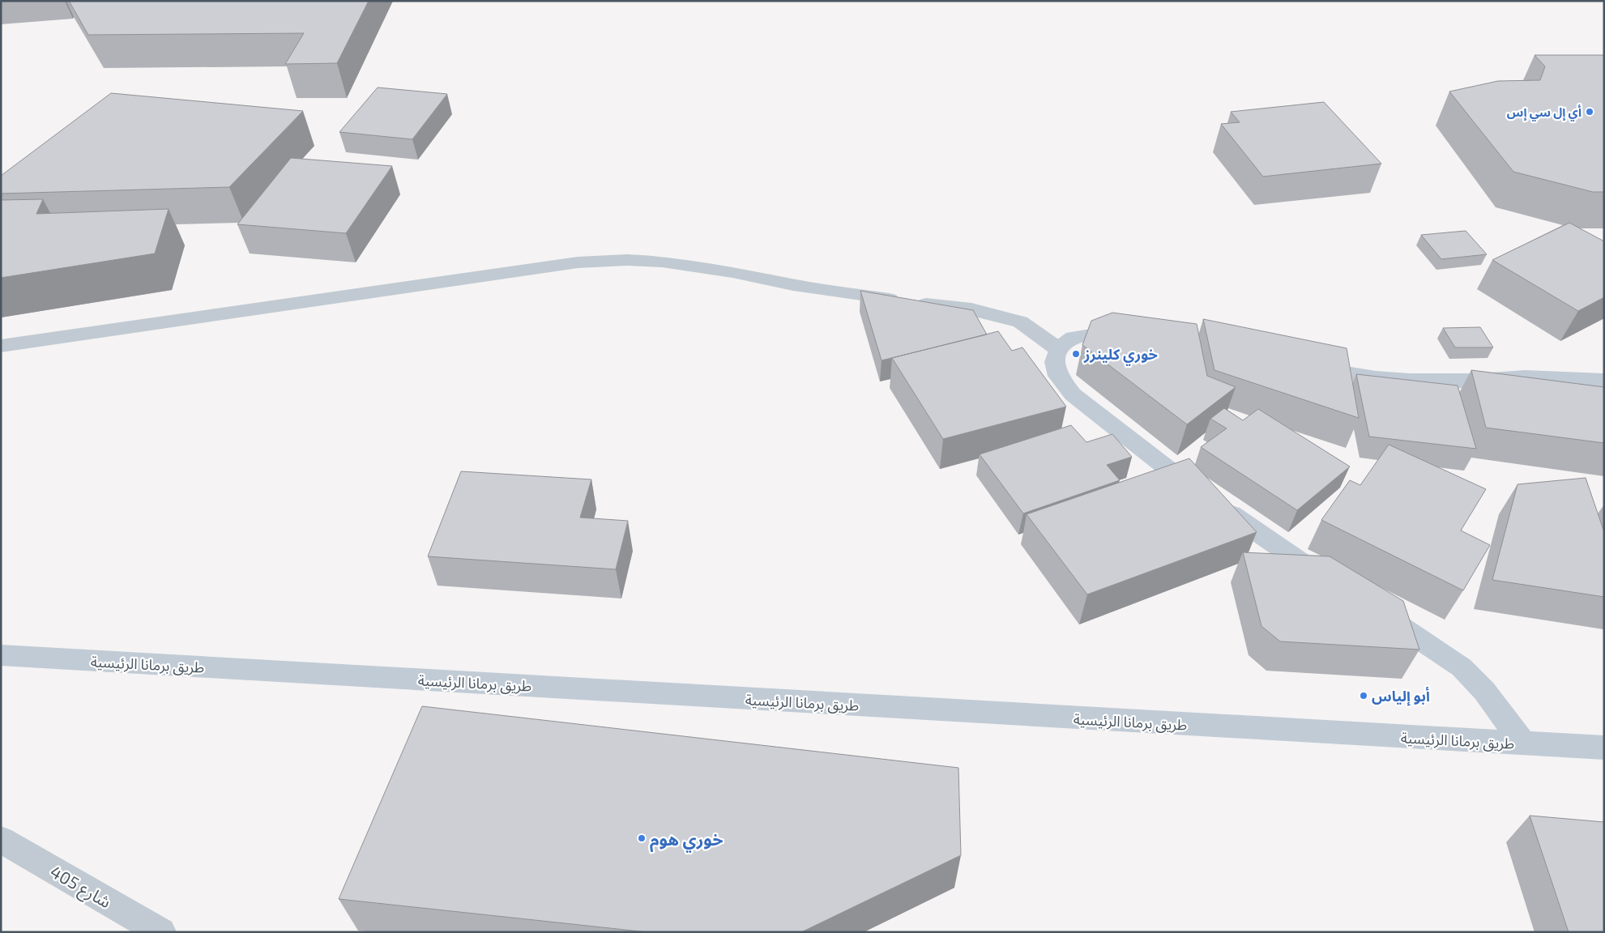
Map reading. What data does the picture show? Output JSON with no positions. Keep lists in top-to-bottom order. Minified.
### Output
{"streets":{"main road":["طريق برمانا الرئيسية"],"street":["شارع 405"]},"places":["أي إل سي إس","خوري كلينرز","أبو إلياس","خوري هوم"]}
